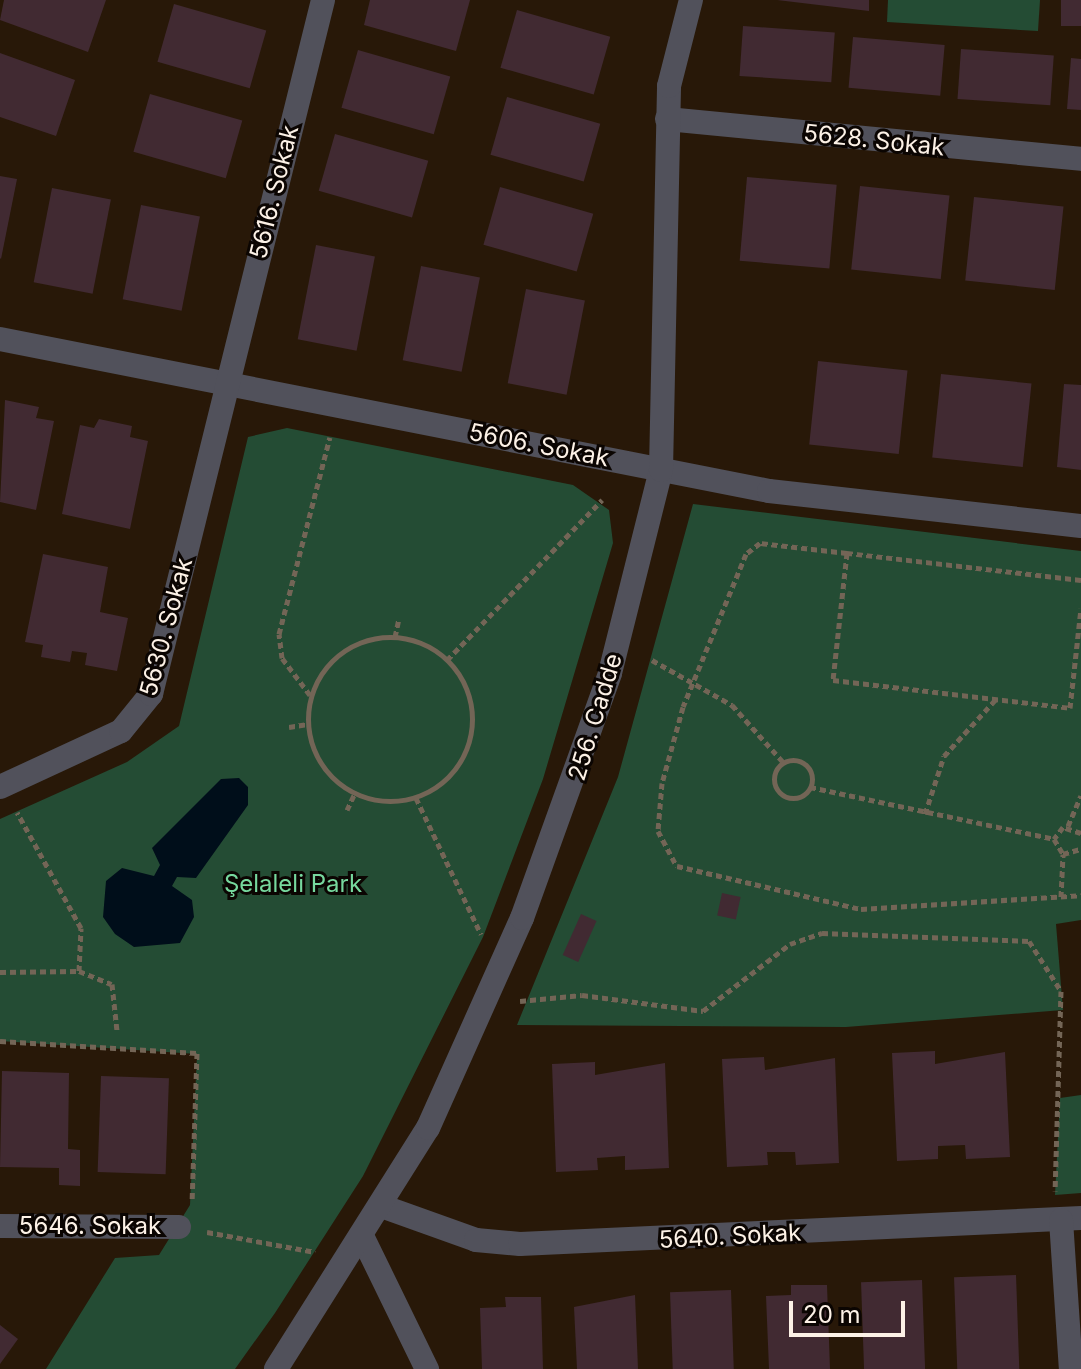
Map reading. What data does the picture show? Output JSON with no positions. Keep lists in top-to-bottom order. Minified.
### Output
{"streets":{"street":["5628. Sokak","5616. Sokak","5606. Sokak","5630. Sokak","256. Cadde","5646. Sokak","5640. Sokak"]},"crossings":[["5628. Sokak","256. Cadde"],["5616. Sokak","5606. Sokak"],["5616. Sokak","5630. Sokak"],["5606. Sokak","5630. Sokak"],["5606. Sokak","256. Cadde"],["256. Cadde","5640. Sokak"]],"parks":["Şelaleli Park"],"scale_bar":"20 m"}
